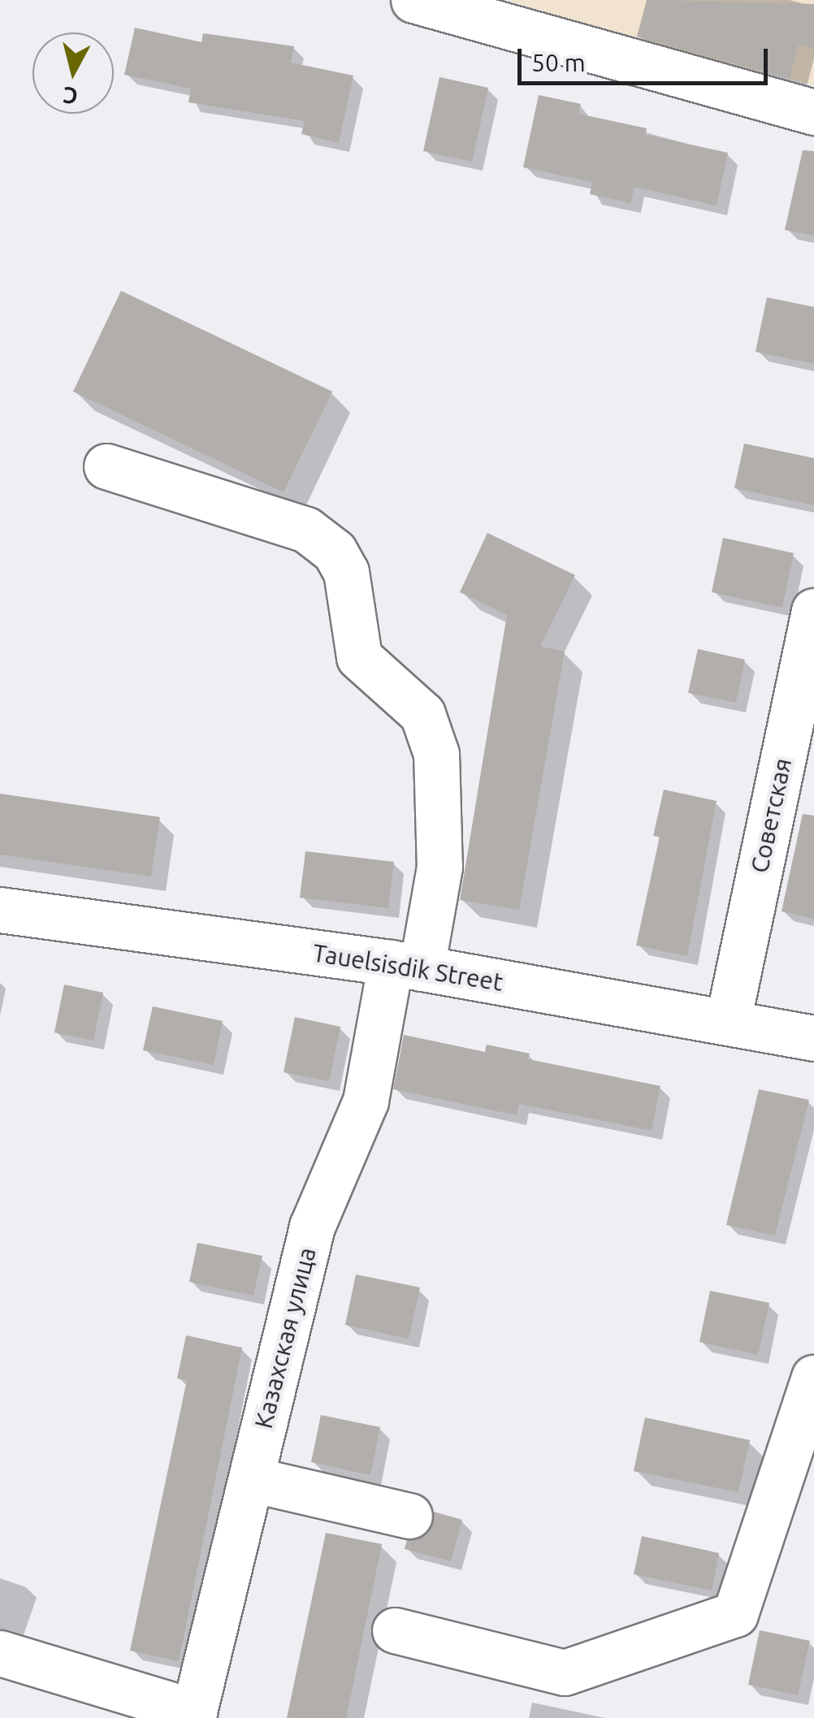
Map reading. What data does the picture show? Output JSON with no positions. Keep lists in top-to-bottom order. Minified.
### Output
{"streets":{"street":["Советская","Tauelsisdik Street","Казахская улица"]},"crossings":[["Советская","Tauelsisdik Street"],["Tauelsisdik Street","Казахская улица"]],"scale_bar":"50 m","north":"bottom"}
